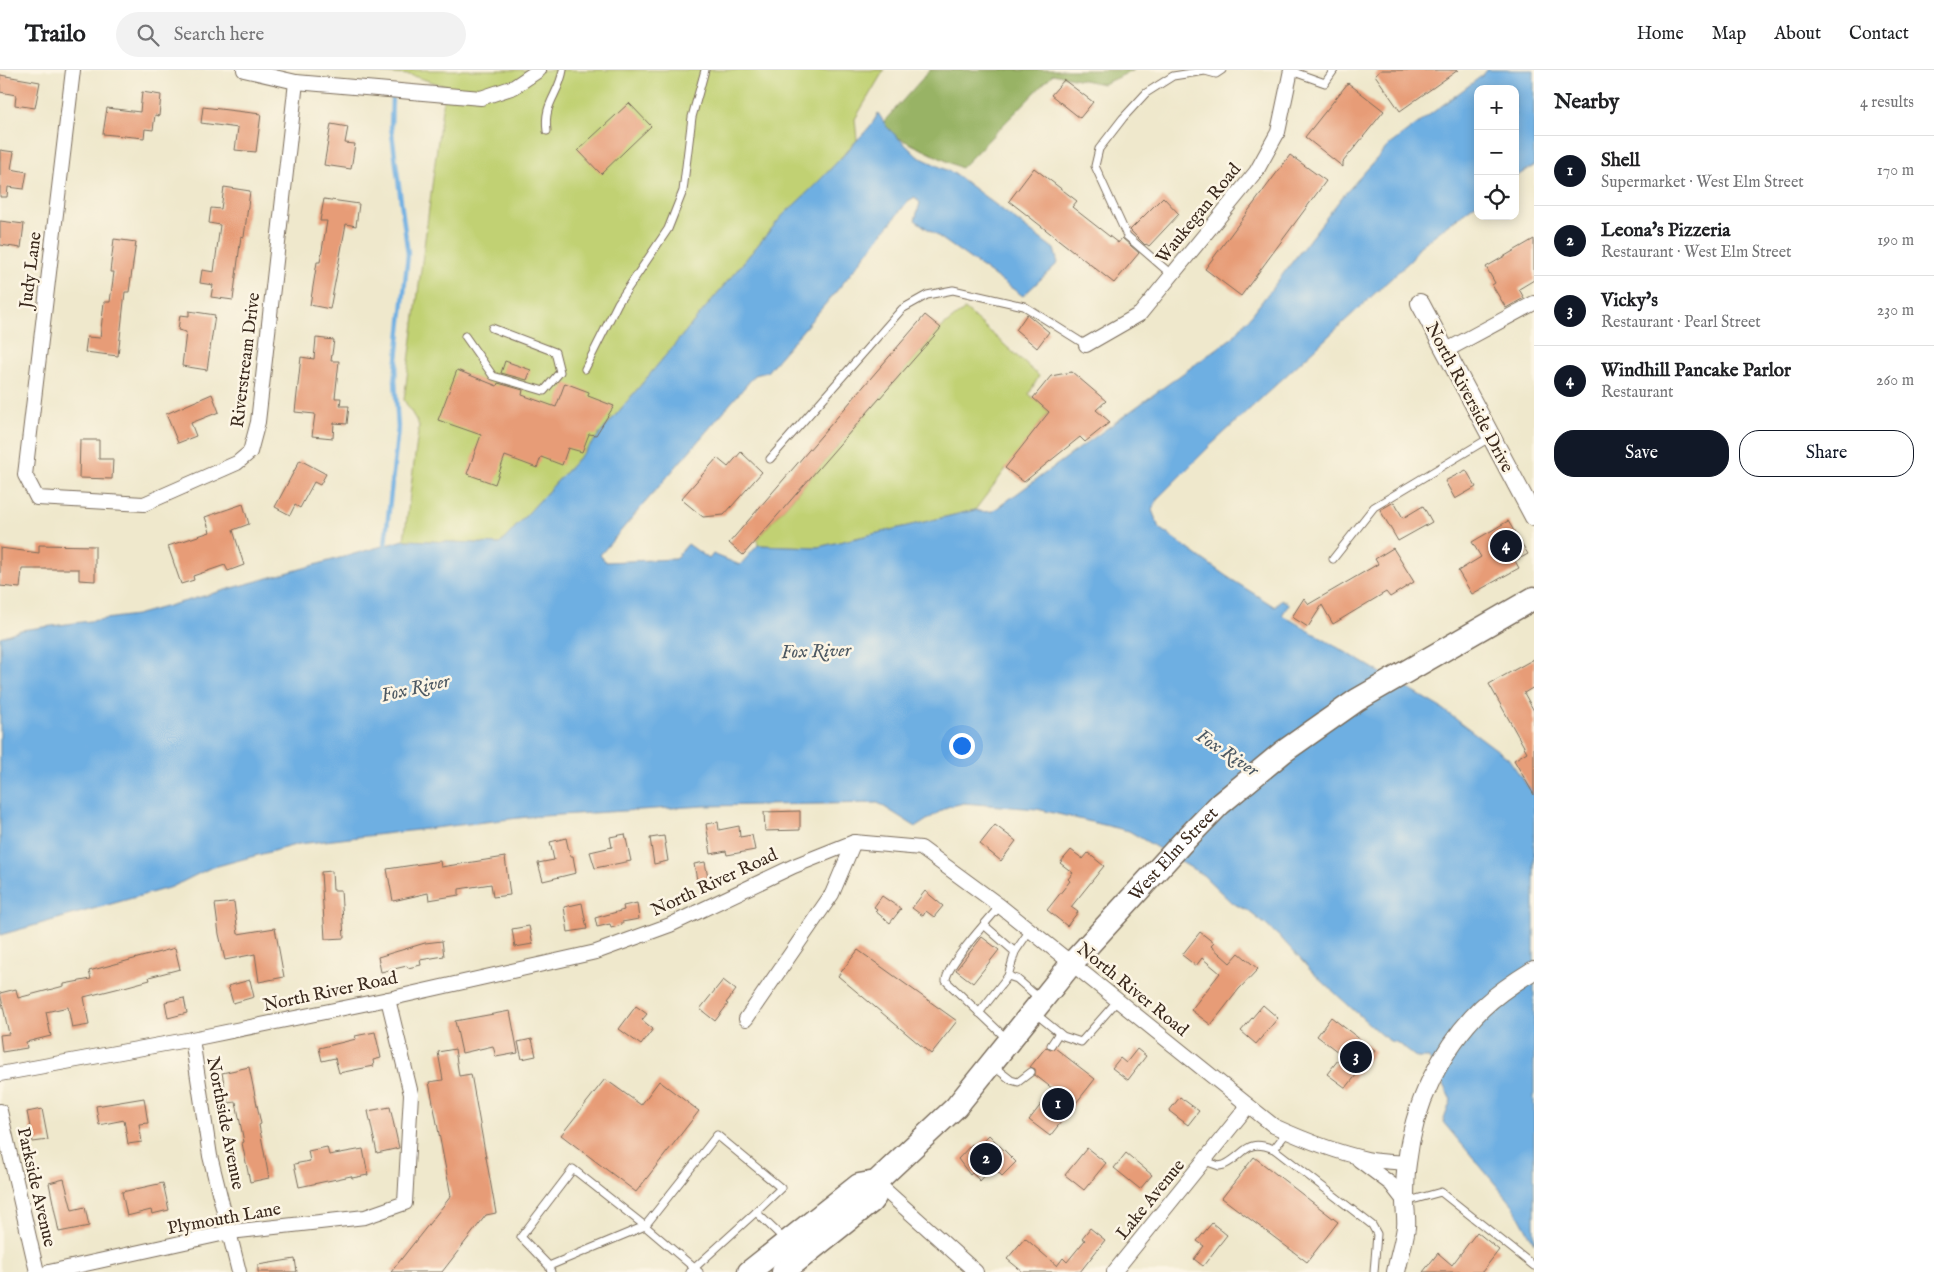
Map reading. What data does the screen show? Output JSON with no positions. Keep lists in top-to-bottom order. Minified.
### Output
{"streets":{"main road":["West Elm Street"],"street":["Waukegan Road","Judy Lane","Riverstream Drive","North Riverside Drive","North River Road","Northside Avenue","Parkside Avenue","Lake Avenue","Plymouth Lane"]},"crossings":[["Judy Lane","Riverstream Drive"],["West Elm Street","North River Road"],["North River Road","Northside Avenue"],["North River Road","Lake Avenue"],["North River Road","Plymouth Lane"],["Northside Avenue","Plymouth Lane"]],"water":["Fox River"],"page":{"header":"Trailo","search":"Search here","nav":["Home","Map","About","Contact"],"heading":["Nearby","4 results"],"map_buttons":["+","−"],"list":[{"mark":"1","name":"Shell","note":"Supermarket · West Elm Street","value":"170 m"},{"mark":"2","name":"Leona's Pizzeria","note":"Restaurant · West Elm Street","value":"190 m"},{"mark":"3","name":"Vicky's","note":"Restaurant · Pearl Street","value":"230 m"},{"mark":"4","name":"Windhill Pancake Parlor","note":"Restaurant","value":"260 m"}],"buttons":["Save","Share"],"pins":["4","3","1","2"]}}
